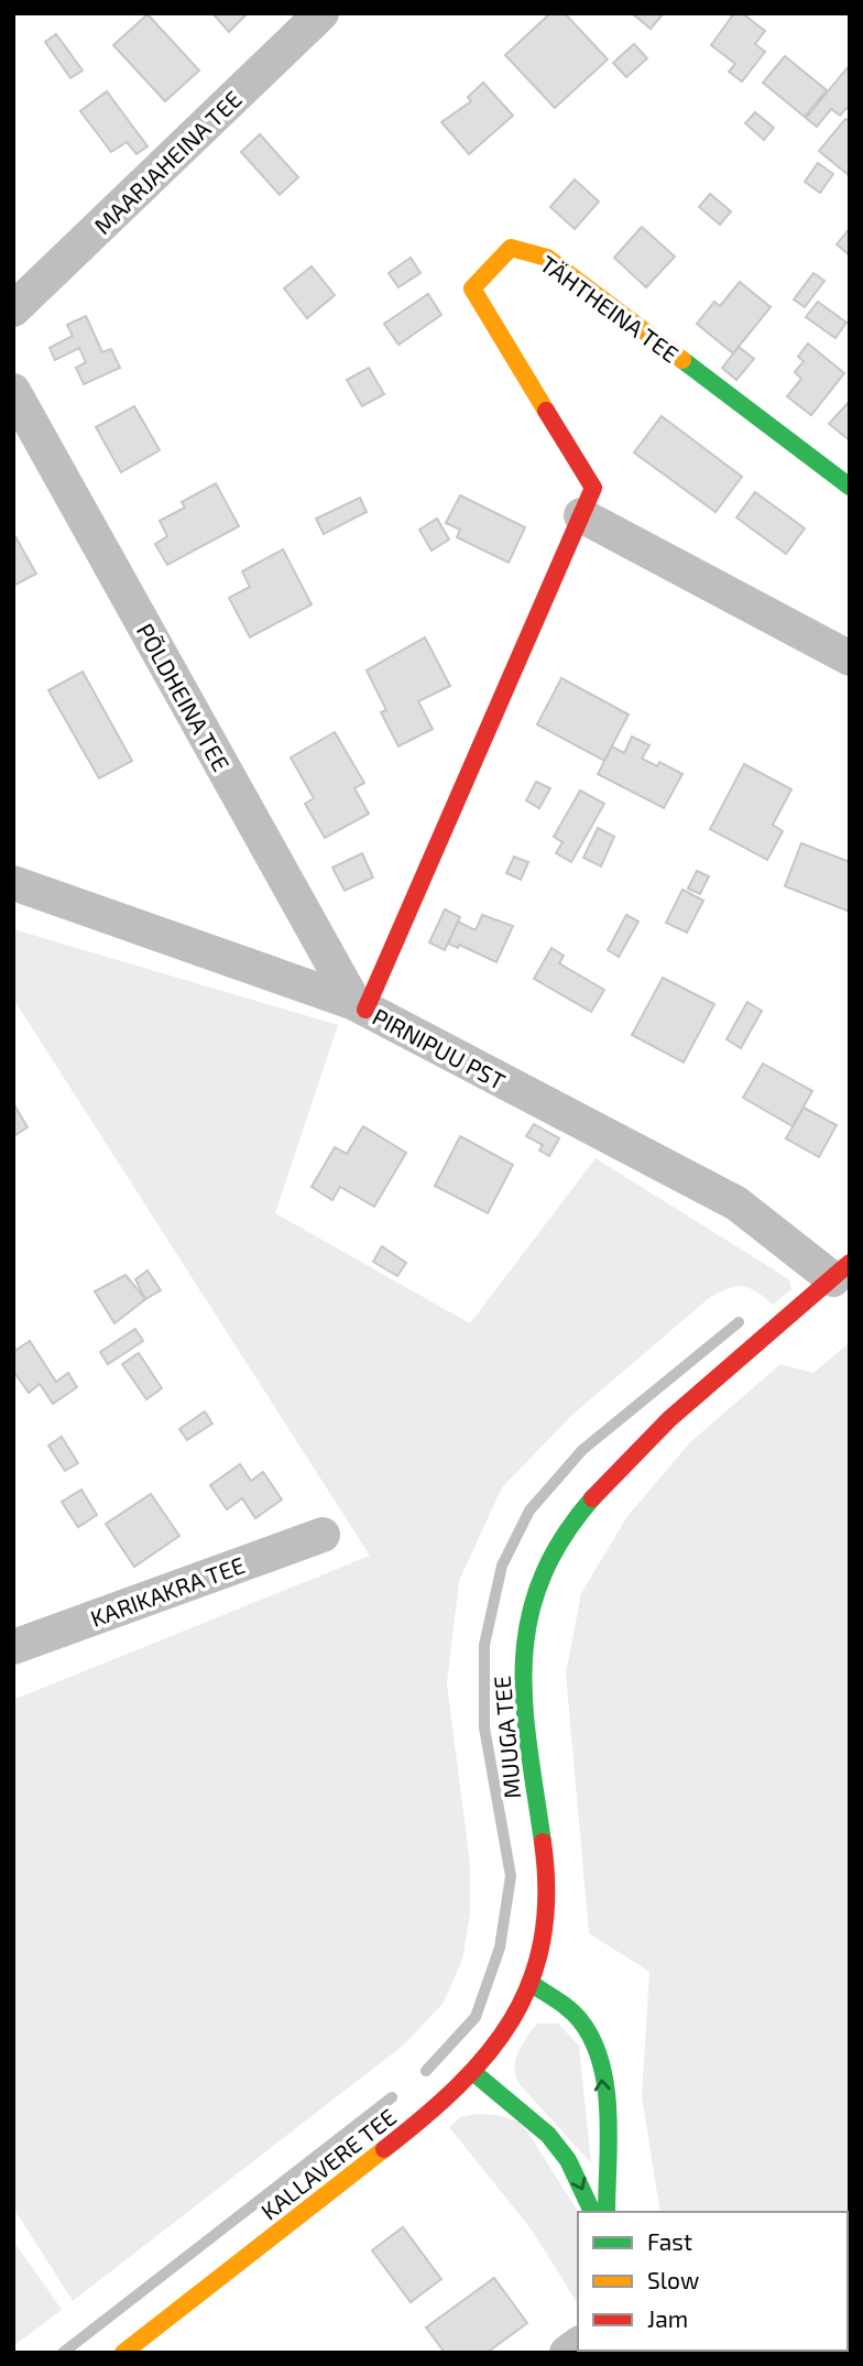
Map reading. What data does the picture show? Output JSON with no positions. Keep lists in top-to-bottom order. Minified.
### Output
{"streets":{"street":["MAARJAHEINA TEE","TÄHTHEINA TEE","PÕLDHEINA TEE","PIRNIPUU PST","KARIKAKRA TEE","MUUGA TEE","KALLAVERE TEE"]},"crossings":[["TÄHTHEINA TEE","PÕLDHEINA TEE"],["TÄHTHEINA TEE","PIRNIPUU PST"],["PÕLDHEINA TEE","PIRNIPUU PST"],["PIRNIPUU PST","MUUGA TEE"],["MUUGA TEE","KALLAVERE TEE"]],"legend":["Fast","Slow","Jam"]}
